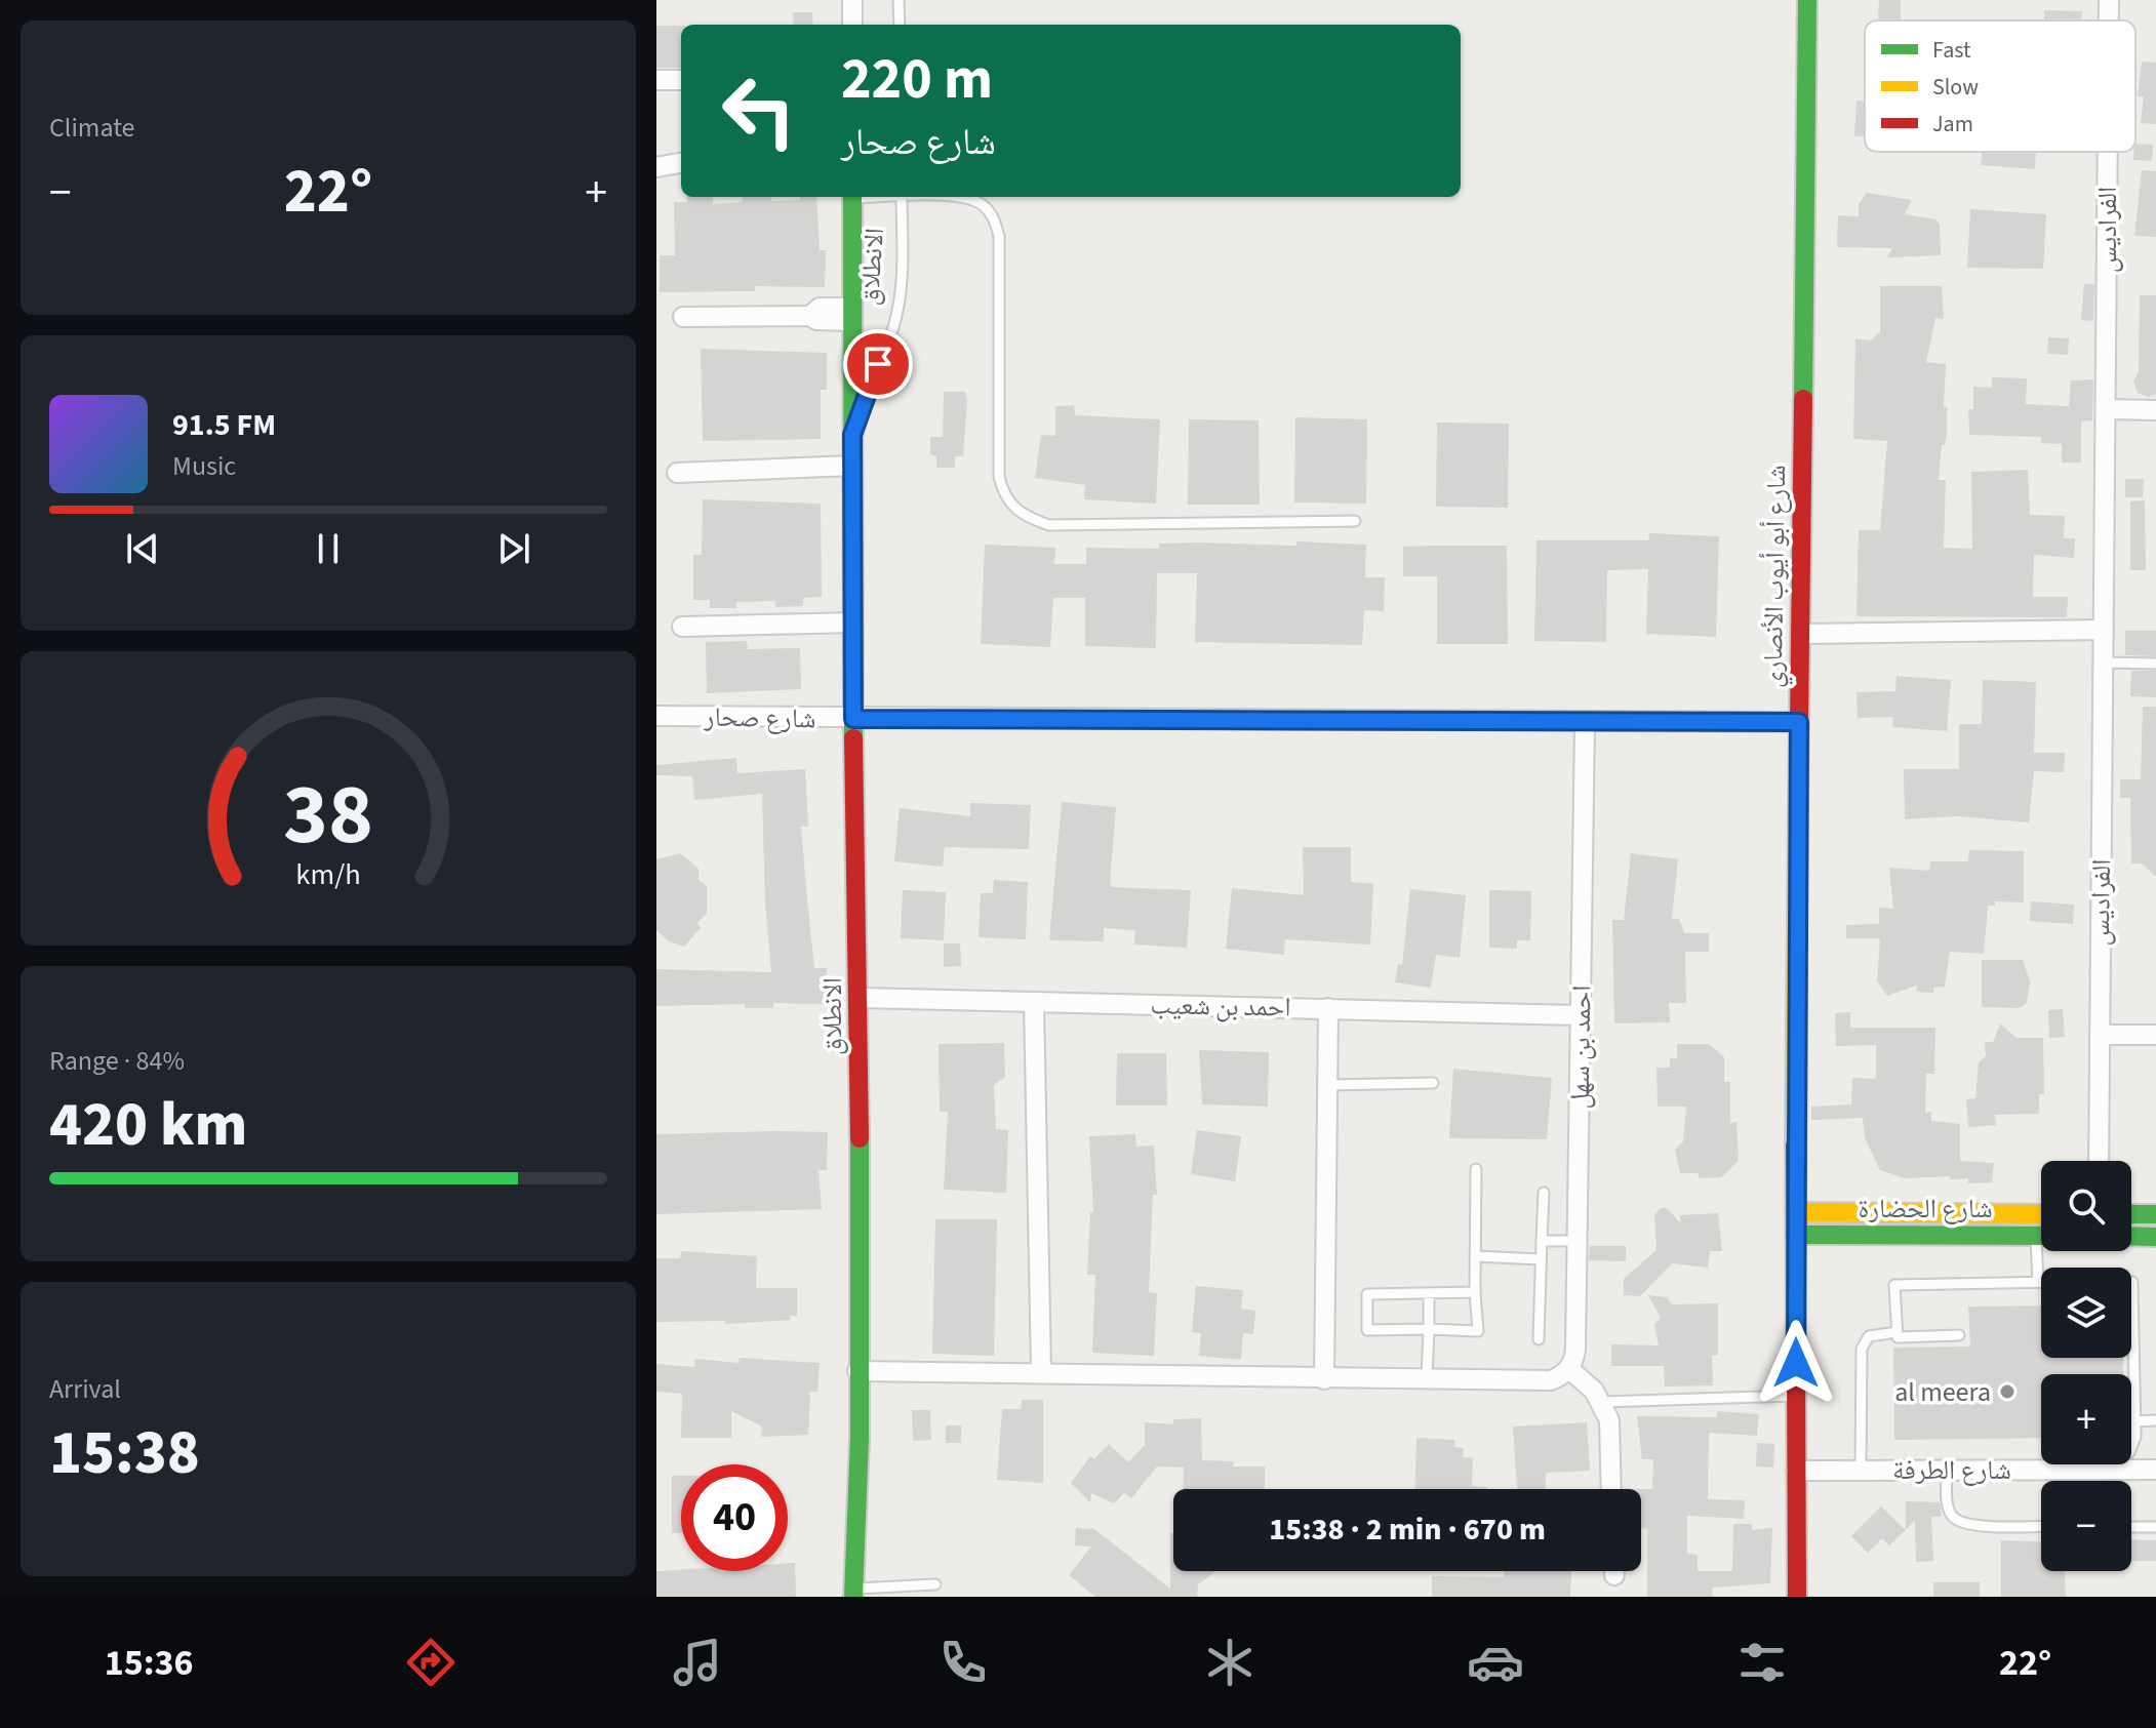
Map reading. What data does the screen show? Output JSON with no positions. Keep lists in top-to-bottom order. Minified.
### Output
{"streets":{"street":["الفراديس","الانطلاق","شارع أبو أيوب الأنصاري","شارع صحار","احمد بن شعيب","احمد بن سهل","شارع الحضارة","شارع الطرفة"]},"crossings":[["الانطلاق","شارع صحار"],["الانطلاق","احمد بن شعيب"],["شارع أبو أيوب الأنصاري","شارع صحار"],["شارع أبو أيوب الأنصاري","شارع الحضارة"],["شارع أبو أيوب الأنصاري","شارع الطرفة"],["شارع صحار","احمد بن سهل"],["احمد بن شعيب","احمد بن سهل"]],"places":["al meera"],"legend":["Fast","Slow","Jam"],"page":{"tile":["Climate",["Range · 84%","420 km"],["Arrival","15:38"]],"turn":["220 m","شارع صحار"],"heat":["−","22°","+"],"song":["91.5 FM","Music"],"map_buttons":["+","−"],"limit":"40","trip":"15:38 · 2 min · 670 m","tabs":["15:36","22°"],"gauge":["38","km/h"]}}
